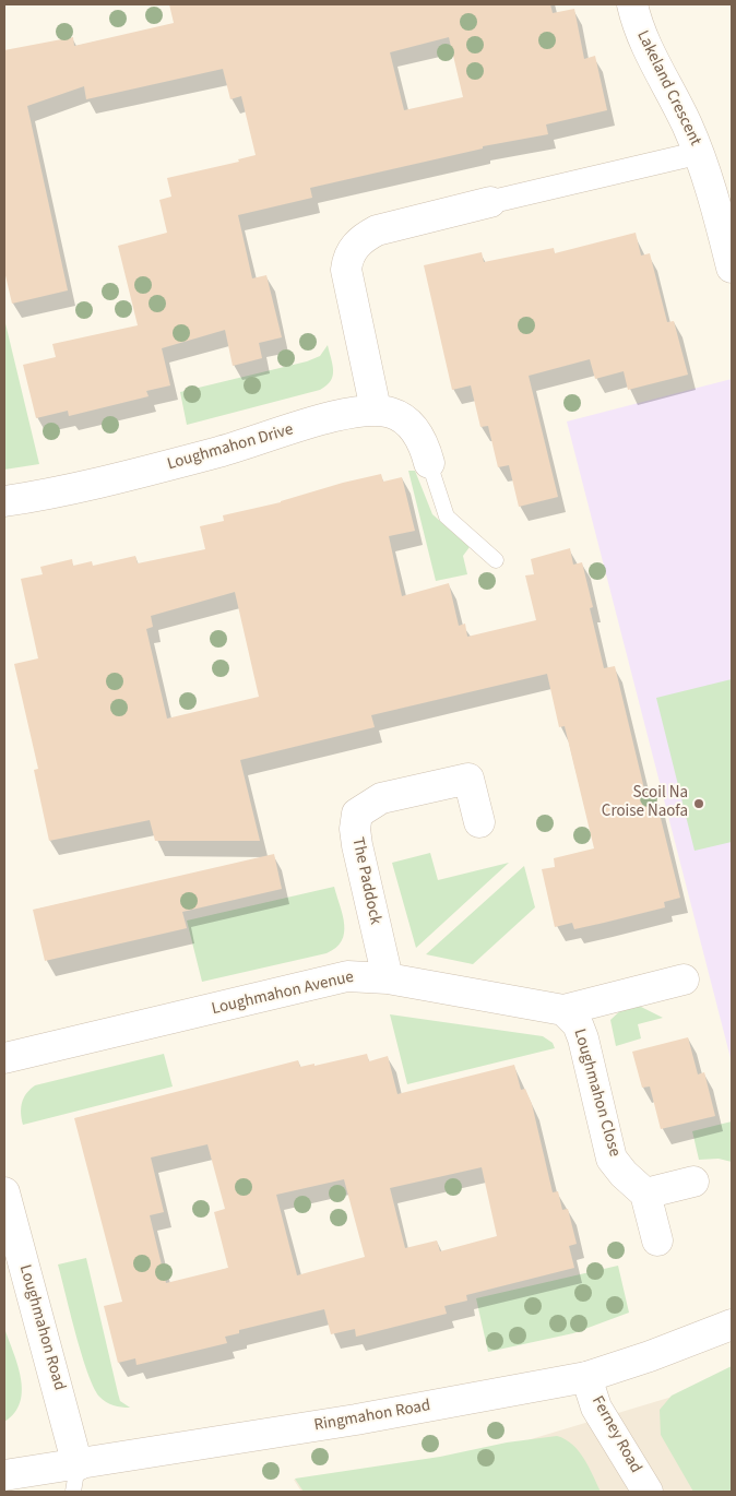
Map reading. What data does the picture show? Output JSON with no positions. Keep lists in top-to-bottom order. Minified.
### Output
{"streets":{"street":["Lakeland Crescent","Loughmahon Drive","The Paddock","Loughmahon Avenue","Loughmahon Close","Loughmahon Road","Ringmahon Road","Ferney Road"]},"crossings":[["The Paddock","Loughmahon Avenue"],["Loughmahon Avenue","Loughmahon Close"],["Loughmahon Road","Ringmahon Road"],["Ringmahon Road","Ferney Road"]],"places":["Scoil Na Croise Naofa"]}
